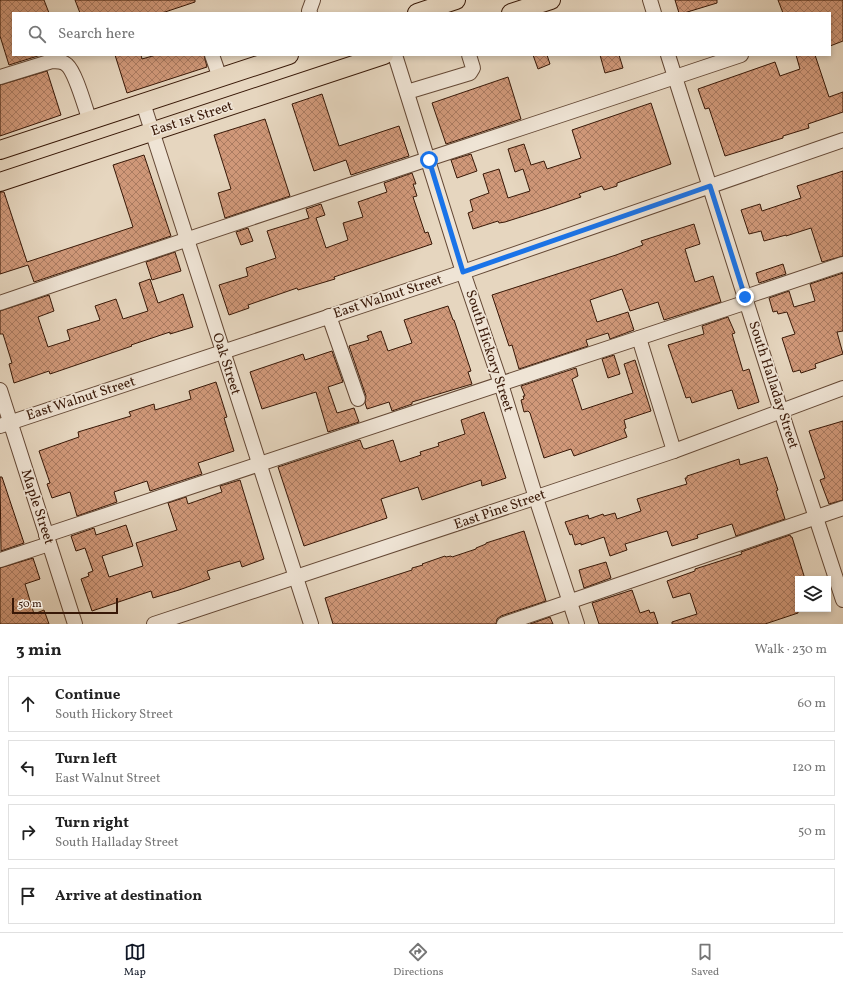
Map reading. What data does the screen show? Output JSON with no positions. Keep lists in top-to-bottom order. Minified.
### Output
{"streets":{"main road":["East 1st Street"],"street":["East Walnut Street","South Hickory Street","Oak Street","South Halladay Street","Maple Street","East Pine Street"]},"crossings":[["East 1st Street","Oak Street"],["East Walnut Street","South Hickory Street"],["East Walnut Street","Oak Street"],["East Walnut Street","South Halladay Street"],["East Walnut Street","Maple Street"],["South Hickory Street","East Pine Street"],["Oak Street","East Pine Street"],["South Halladay Street","East Pine Street"]],"scale_bar":"50 m","page":{"search":"Search here","scale":"50 m","heading":["3 min","Walk · 230 m"],"list":[["Continue","South Hickory Street","60 m"],["Turn left","East Walnut Street","120 m"],["Turn right","South Halladay Street","50 m"],"Arrive at destination"],"nav":["Map","Directions","Saved"]}}
